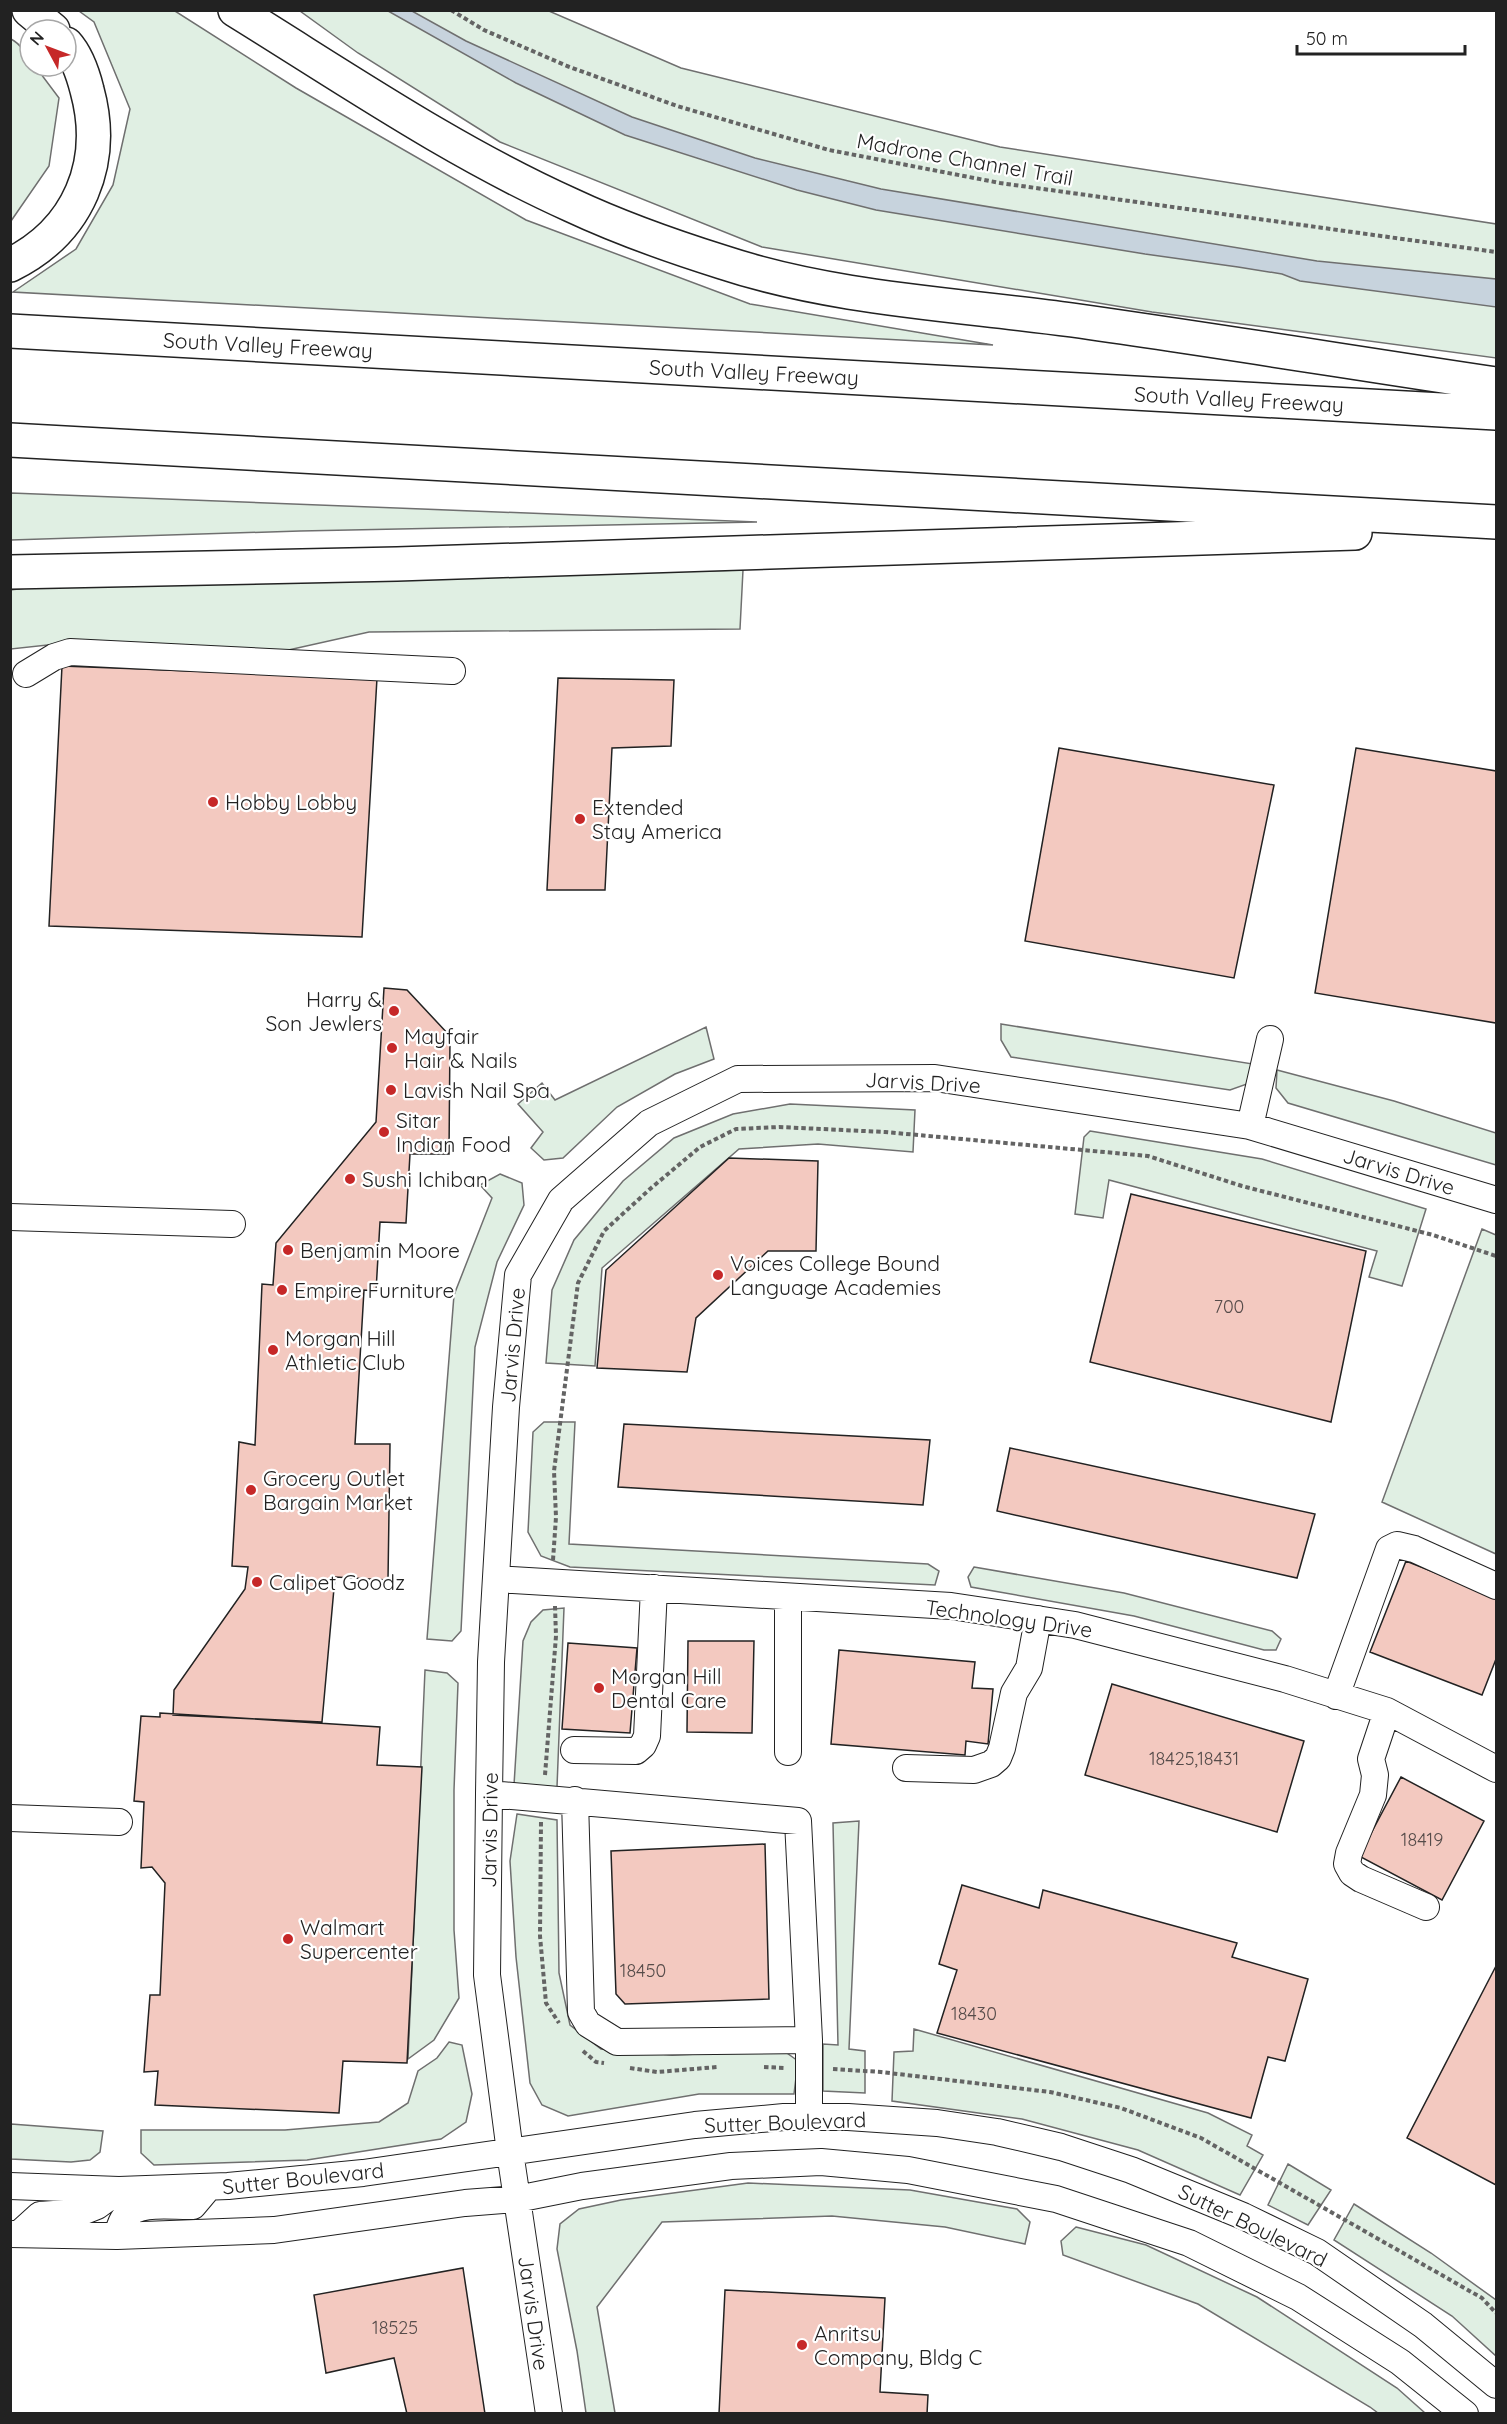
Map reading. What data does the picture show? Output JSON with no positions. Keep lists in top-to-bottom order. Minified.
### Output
{"streets":{"highway":["South Valley Freeway"],"street":["Jarvis Drive","Technology Drive","Sutter Boulevard"],"path":["Madrone Channel Trail"]},"crossings":[["Jarvis Drive","Technology Drive"],["Jarvis Drive","Sutter Boulevard"]],"places":["Hobby Lobby","Extended Stay America","Harry & Son Jewlers","Mayfair Hair & Nails","Lavish Nail Spa","Sitar Indian Food","Sushi Ichiban","Benjamin Moore","Voices College Bound Language Academies","Empire Furniture","Morgan Hill Athletic Club","Grocery Outlet Bargain Market","Calipet Goodz","Morgan Hill Dental Care","Walmart Supercenter","Anritsu Company, Bldg C"],"house_numbers":["700","18425,18431","18419","18450","18430","18525"],"scale_bar":"50 m","north":"top left"}
